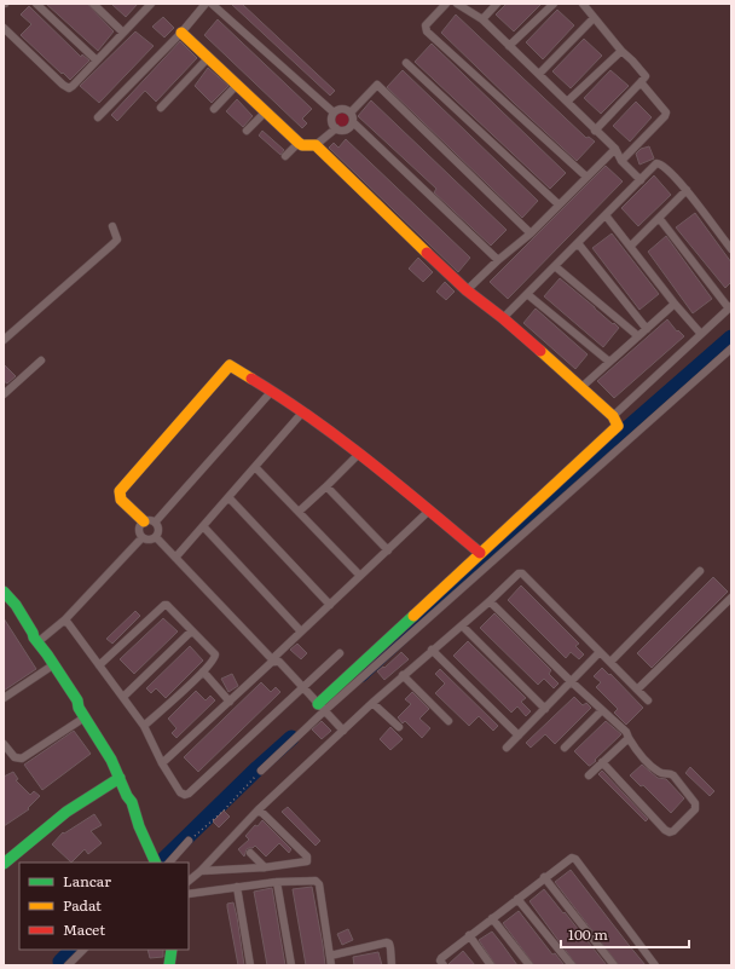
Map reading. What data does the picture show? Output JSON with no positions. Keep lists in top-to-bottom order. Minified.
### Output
{"legend":["Lancar","Padat","Macet"],"scale_bar":"100 m"}
